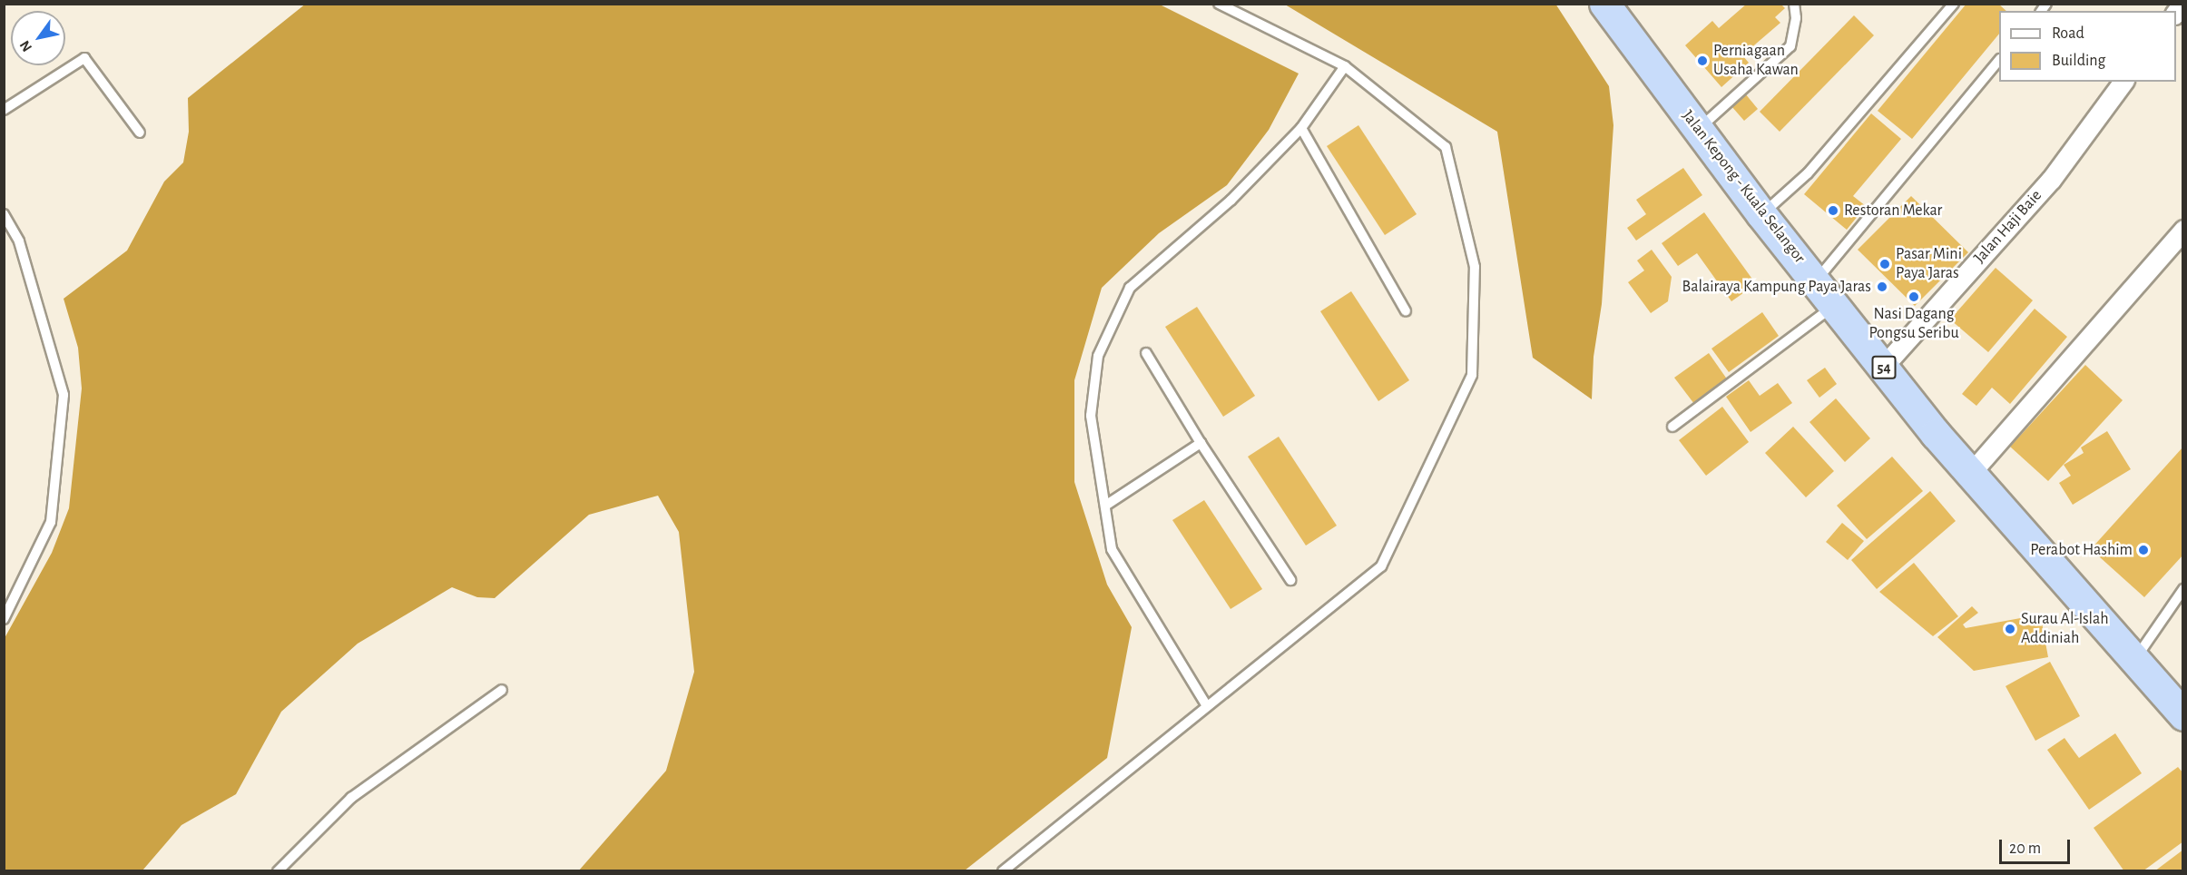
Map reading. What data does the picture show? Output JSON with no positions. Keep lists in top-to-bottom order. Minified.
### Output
{"streets":{"highway":["Jalan Kepong - Kuala Selangor","54"],"street":["Jalan Haji Baie"]},"crossings":[["Jalan Kepong - Kuala Selangor","Jalan Haji Baie"]],"places":["Perniagaan Usaha Kawan","Restoran Mekar","Pasar Mini Paya Jaras","Balairaya Kampung Paya Jaras","Nasi Dagang Pongsu Seribu","Perabot Hashim","Surau Al-Islah Addiniah"],"legend":["Road","Building"],"scale_bar":"20 m","north":"bottom left"}
